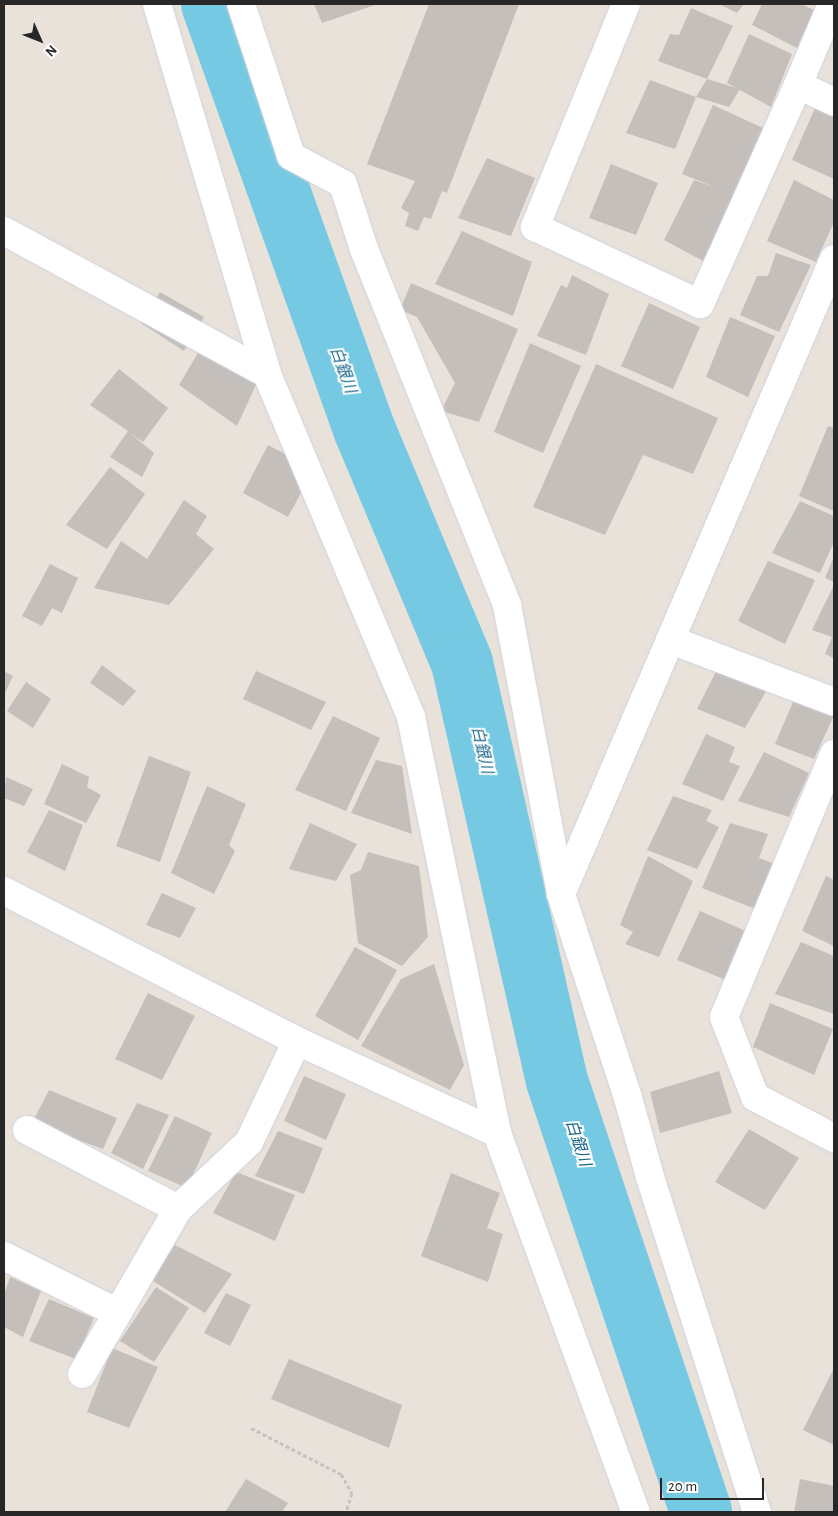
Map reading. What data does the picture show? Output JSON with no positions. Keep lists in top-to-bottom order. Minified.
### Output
{"water":["白銀川"],"scale_bar":"20 m","north":"bottom right"}
